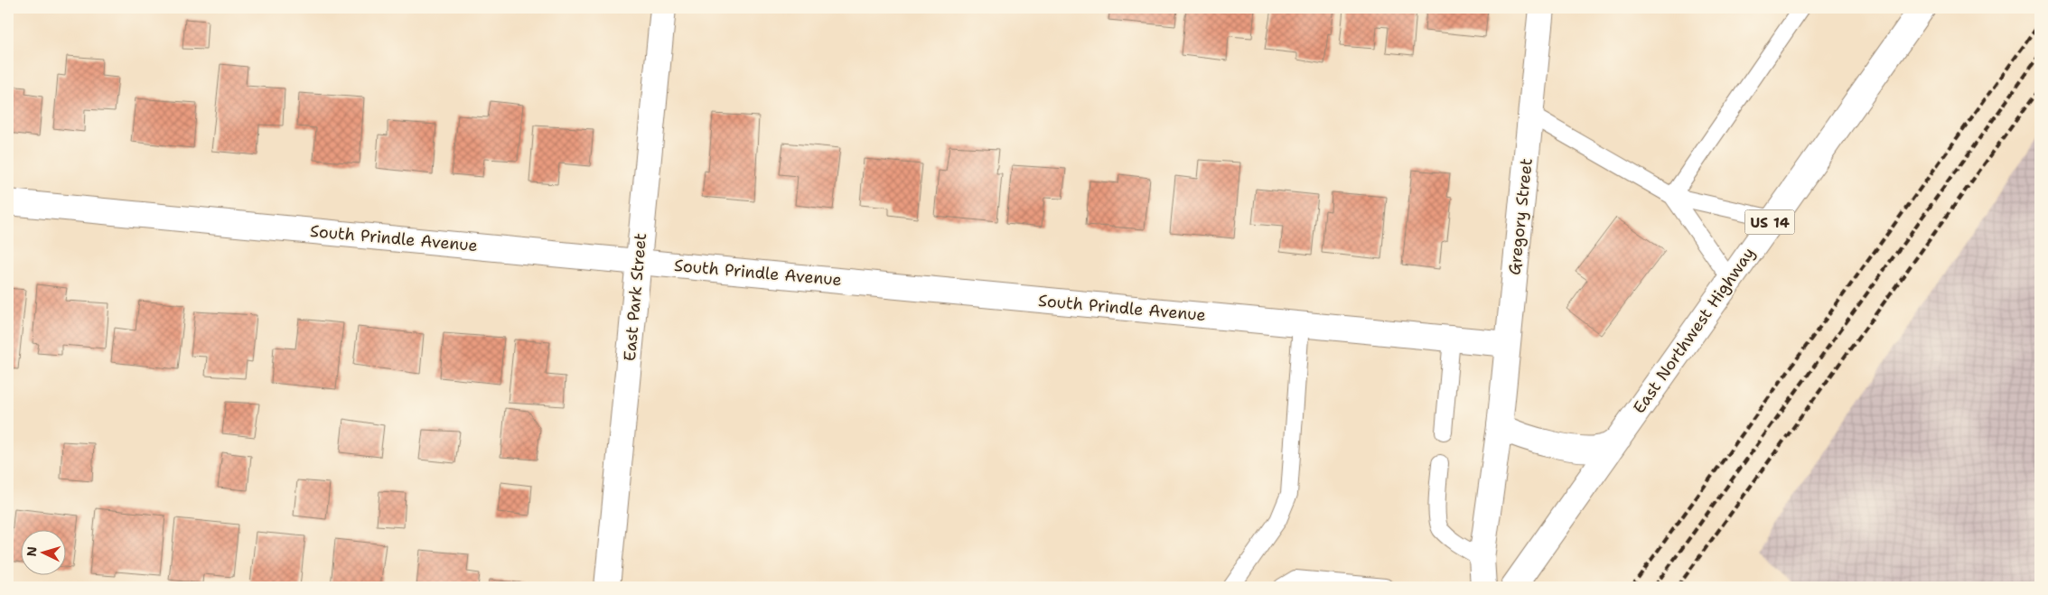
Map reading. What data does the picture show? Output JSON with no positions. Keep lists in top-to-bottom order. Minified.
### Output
{"streets":{"street":["Gregory Street","US 14","South Prindle Avenue","East Park Street","East Northwest Highway"]},"crossings":[["Gregory Street","South Prindle Avenue"],["South Prindle Avenue","East Park Street"]],"north":"left"}
